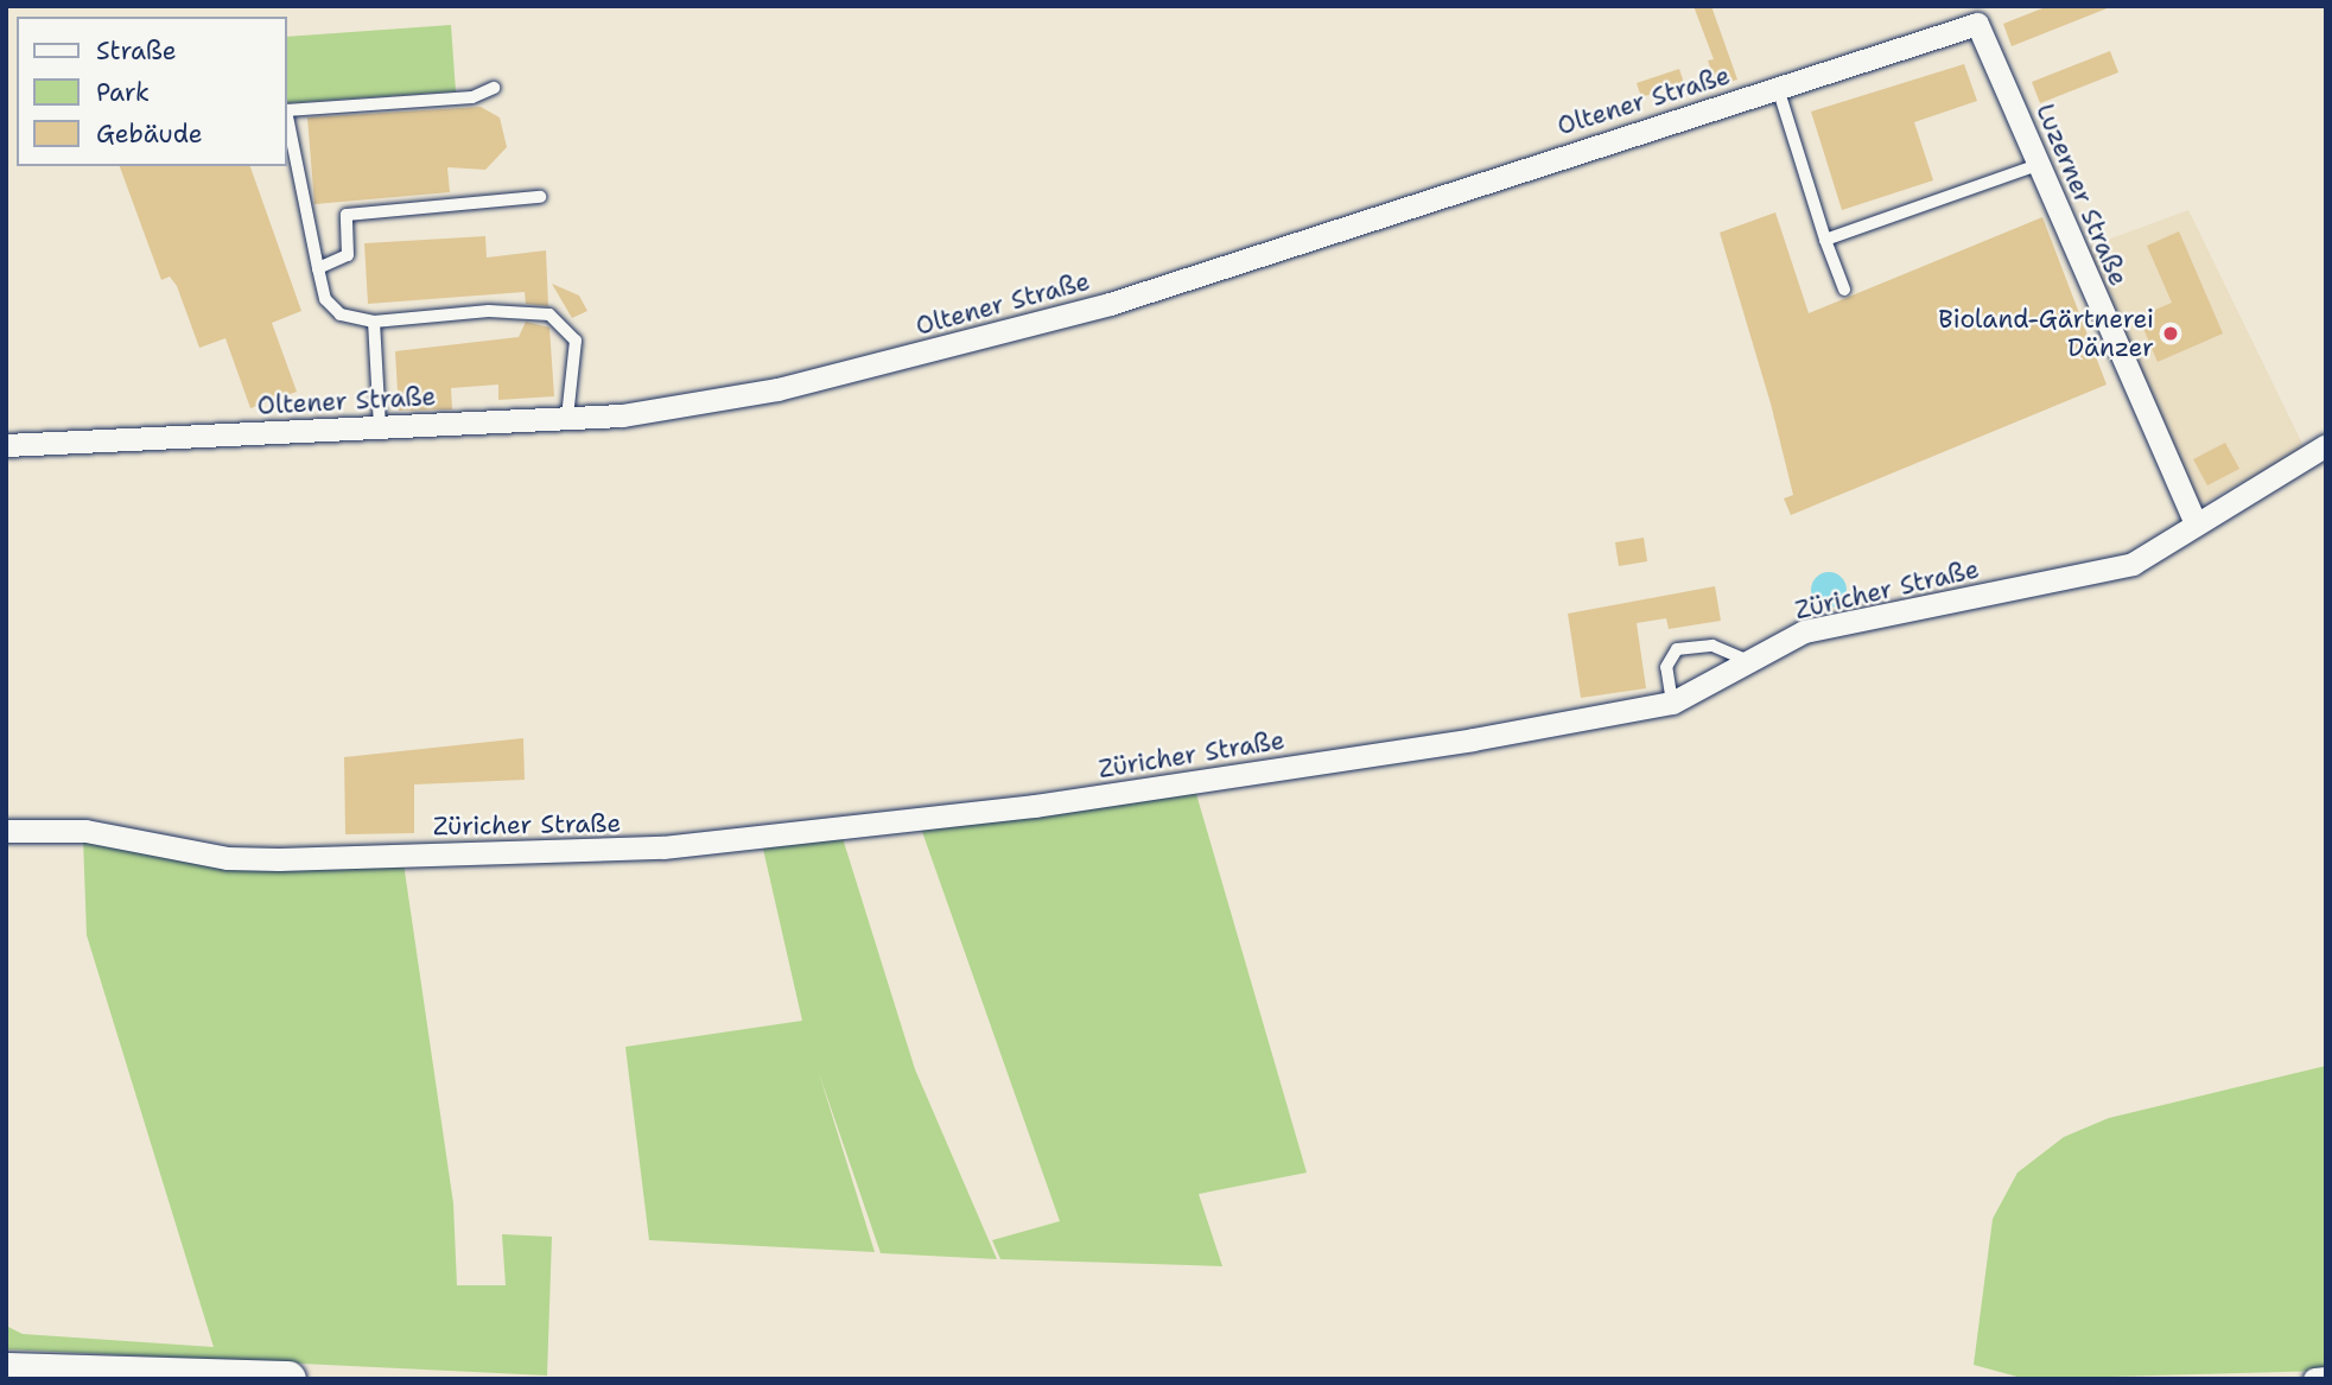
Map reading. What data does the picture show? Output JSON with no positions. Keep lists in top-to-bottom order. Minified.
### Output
{"streets":{"street":["Oltener Straße","Luzerner Straße","Züricher Straße"]},"crossings":[["Oltener Straße","Luzerner Straße"],["Luzerner Straße","Züricher Straße"]],"places":["Bioland-Gärtnerei Dänzer"],"legend":["Straße","Park","Gebäude"]}
